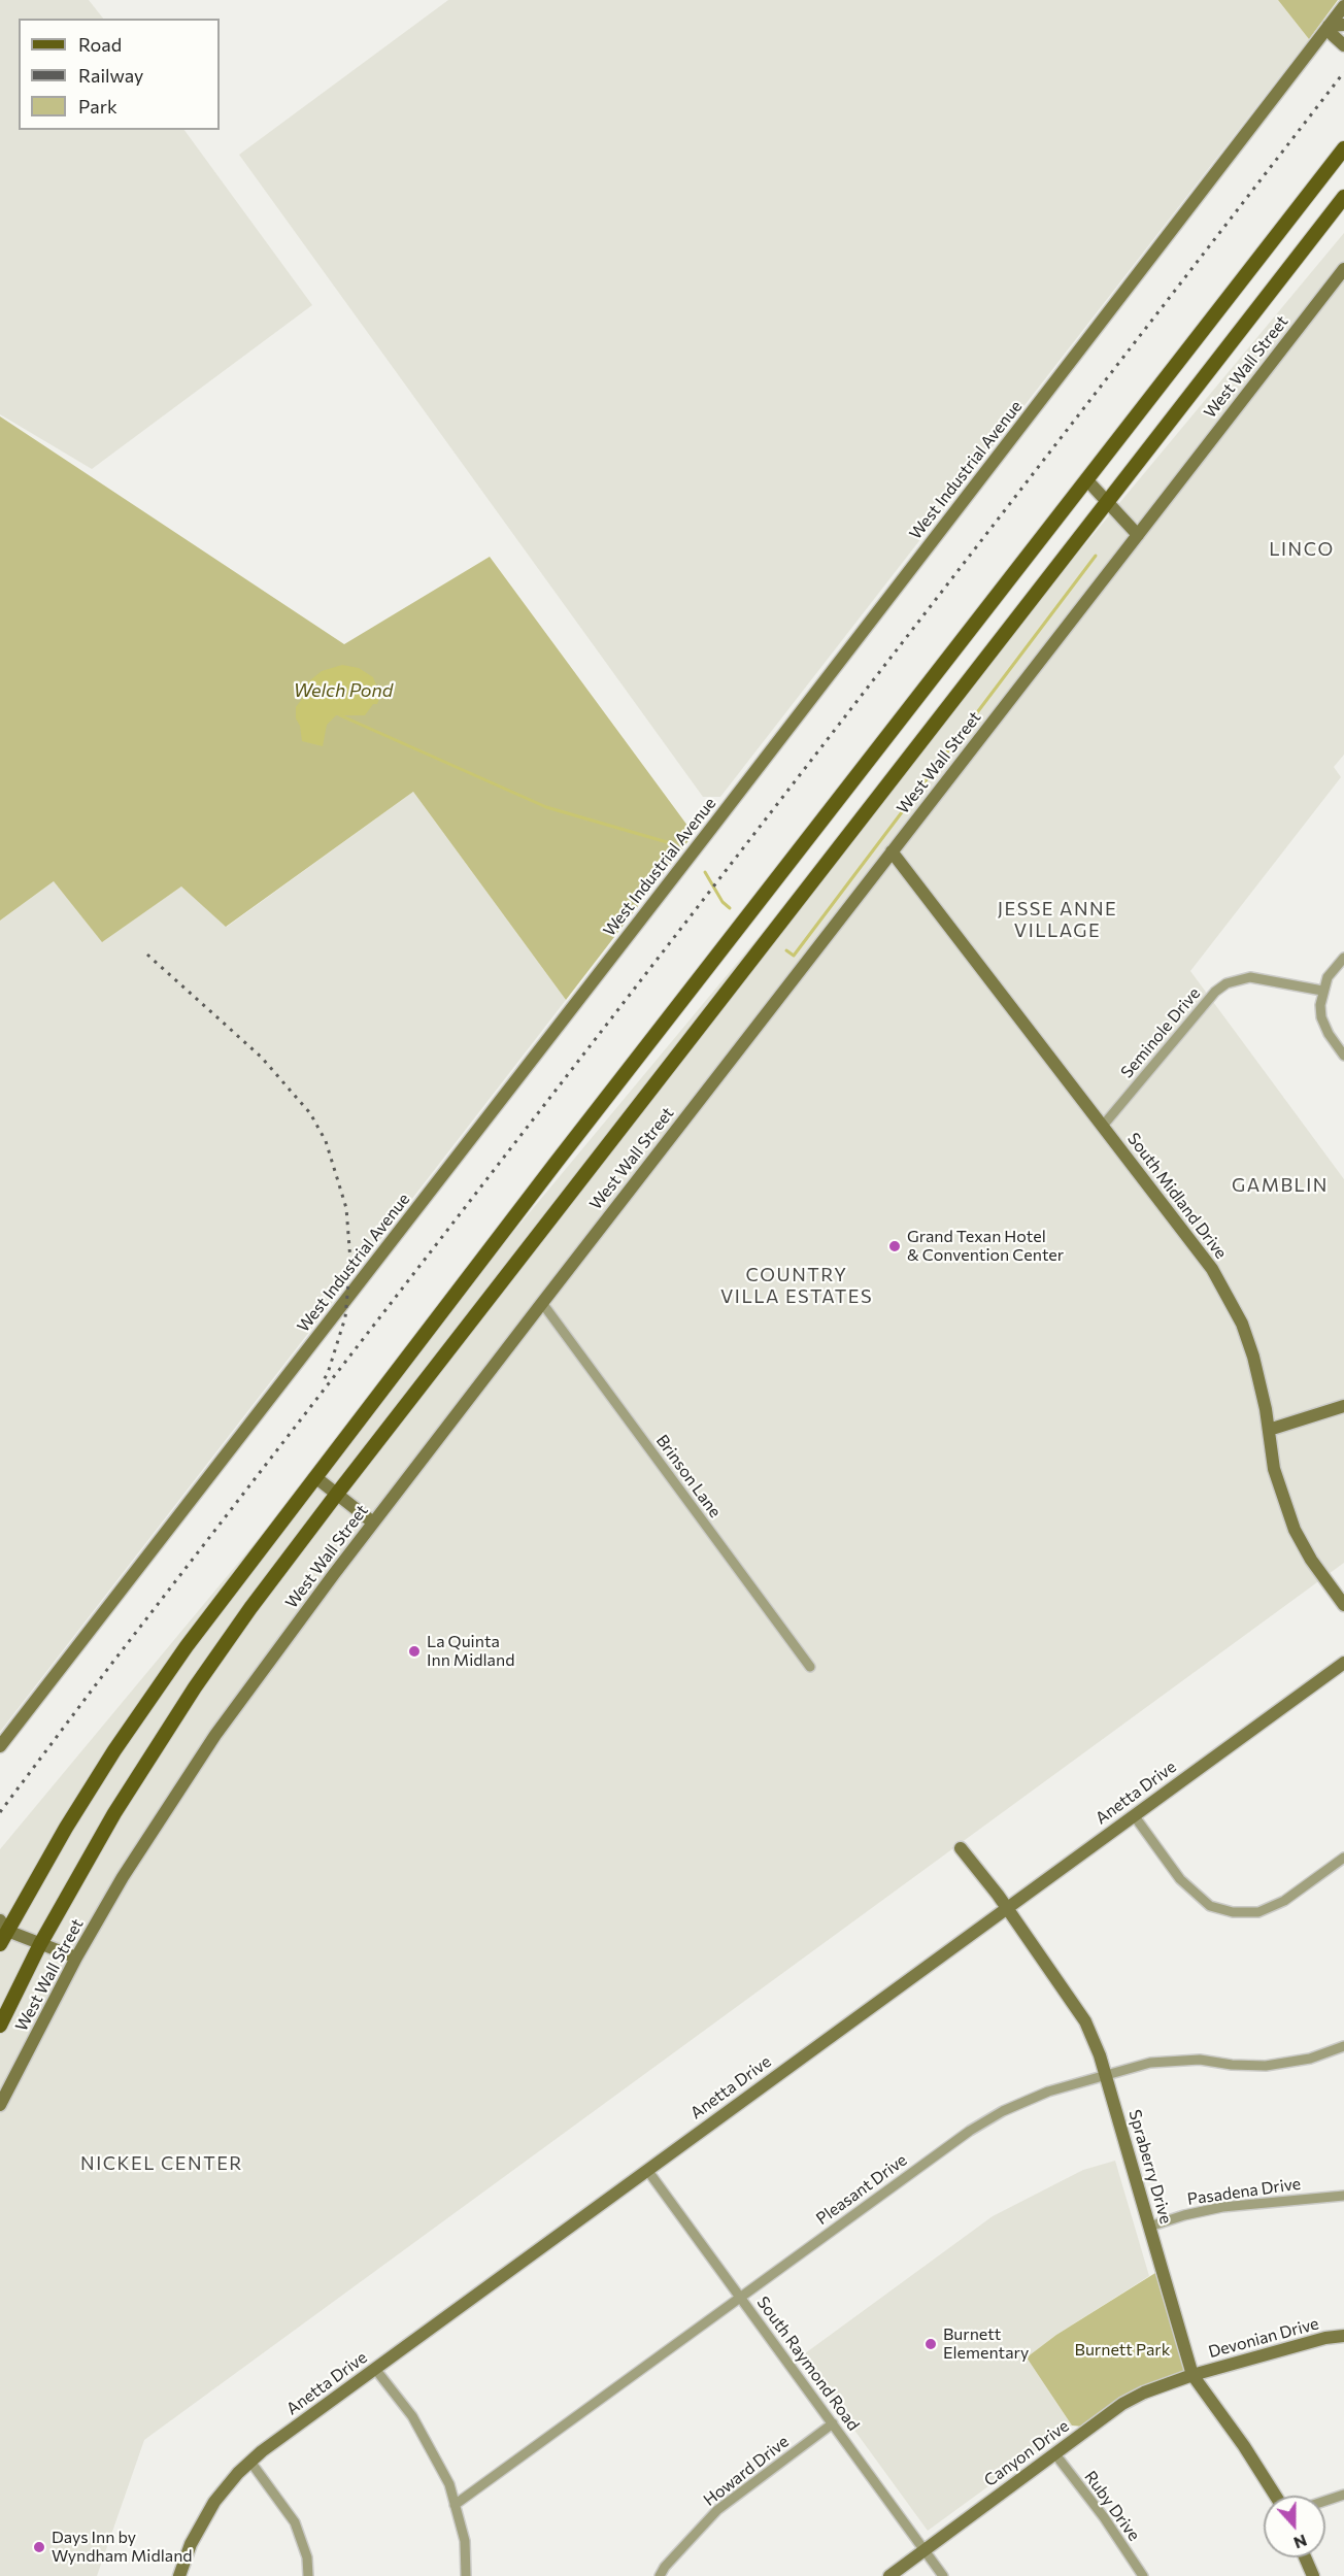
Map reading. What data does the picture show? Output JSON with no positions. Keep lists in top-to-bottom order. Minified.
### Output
{"streets":{"main road":["West Wall Street"],"street":["West Industrial Avenue","Seminole Drive","South Midland Drive","Brinson Lane","Anetta Drive","Spraberry Drive","Pleasant Drive","Pasadena Drive","Devonian Drive","South Raymond Road","Canyon Drive","Howard Drive","Ruby Drive"]},"crossings":[["West Wall Street","South Midland Drive"],["West Wall Street","Brinson Lane"],["Seminole Drive","South Midland Drive"],["Anetta Drive","Spraberry Drive"],["Anetta Drive","South Raymond Road"],["Spraberry Drive","Pleasant Drive"],["Spraberry Drive","Pasadena Drive"],["Spraberry Drive","Devonian Drive"],["Spraberry Drive","Canyon Drive"],["Pleasant Drive","South Raymond Road"],["Devonian Drive","Canyon Drive"],["South Raymond Road","Canyon Drive"],["South Raymond Road","Howard Drive"],["Canyon Drive","Ruby Drive"]],"districts":["LINCO","JESSE ANNE VILLAGE","GAMBLIN","COUNTRY VILLA ESTATES","NICKEL CENTER"],"water":["Welch Pond"],"parks":["Burnett Park"],"places":["Grand Texan Hotel & Convention Center","La Quinta Inn Midland","Burnett Elementary","Days Inn by Wyndham Midland"],"legend":["Road","Railway","Park"],"north":"bottom"}
